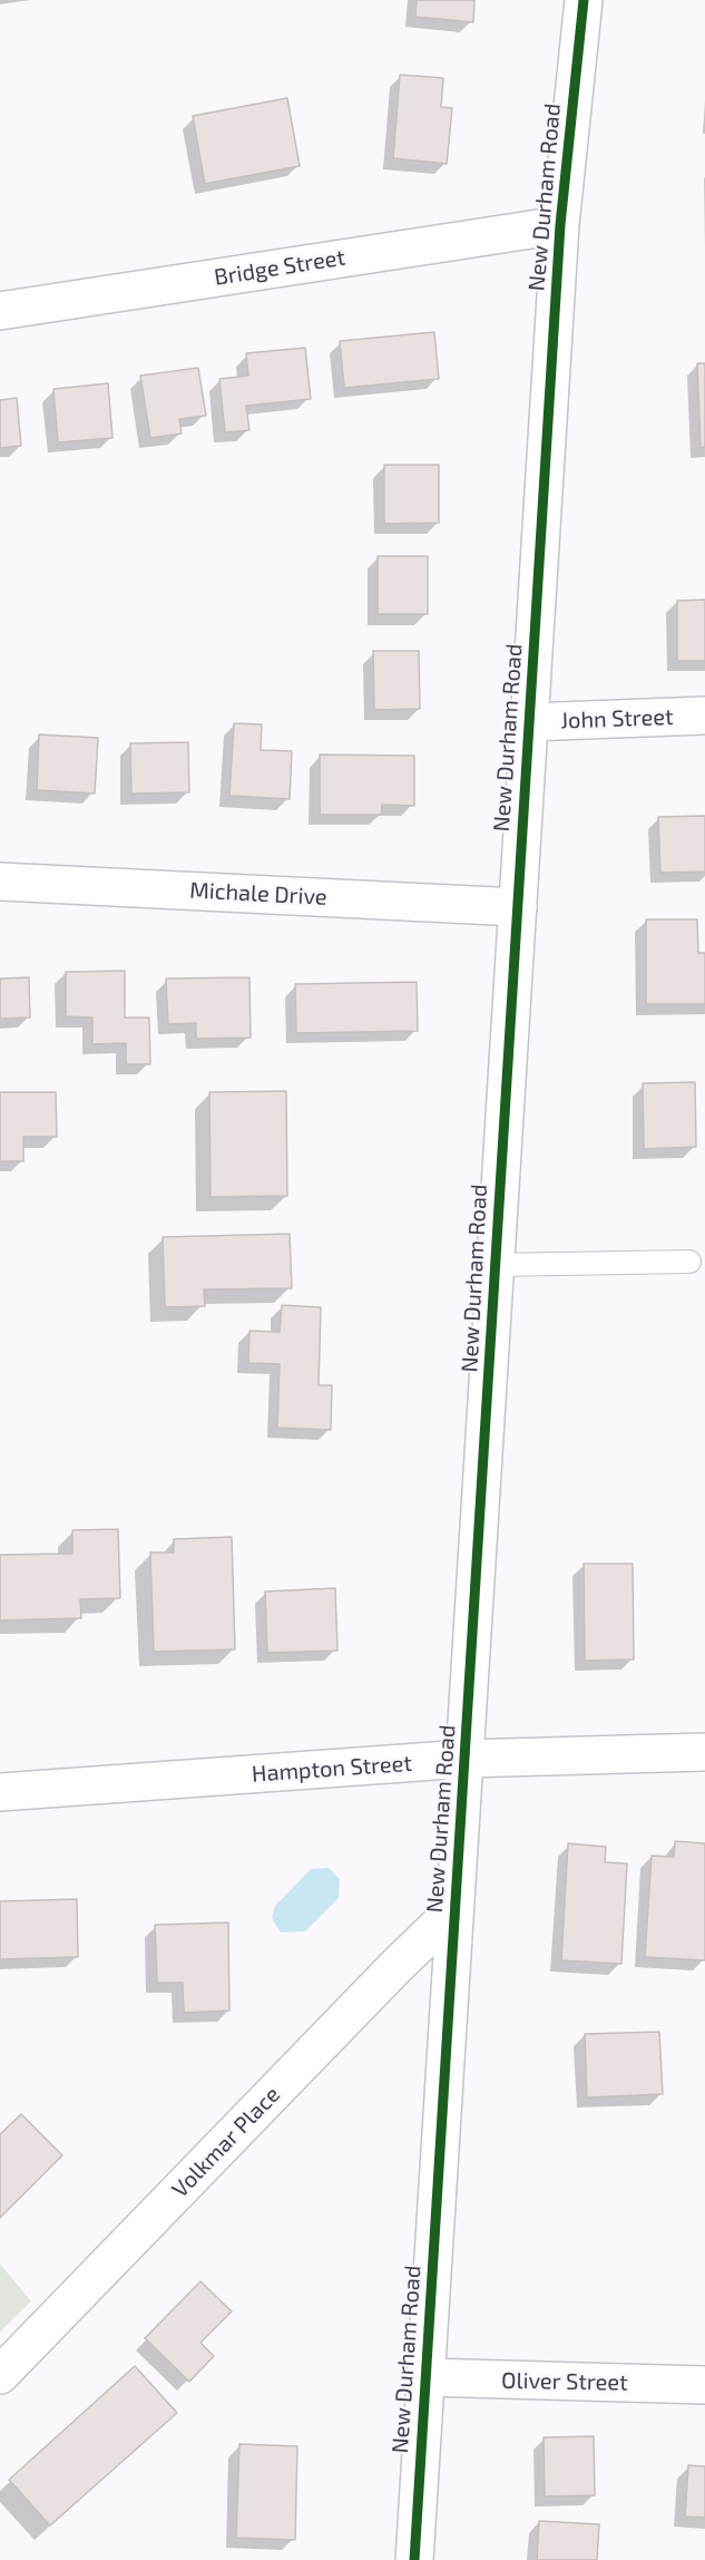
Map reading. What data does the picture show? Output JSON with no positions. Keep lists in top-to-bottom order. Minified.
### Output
{"streets":{"street":["New Durham Road","Bridge Street","John Street","Michale Drive","Hampton Street","Volkmar Place","Oliver Street"]},"crossings":[["New Durham Road","Bridge Street"],["New Durham Road","John Street"],["New Durham Road","Michale Drive"],["New Durham Road","Hampton Street"],["New Durham Road","Volkmar Place"],["New Durham Road","Oliver Street"]]}
